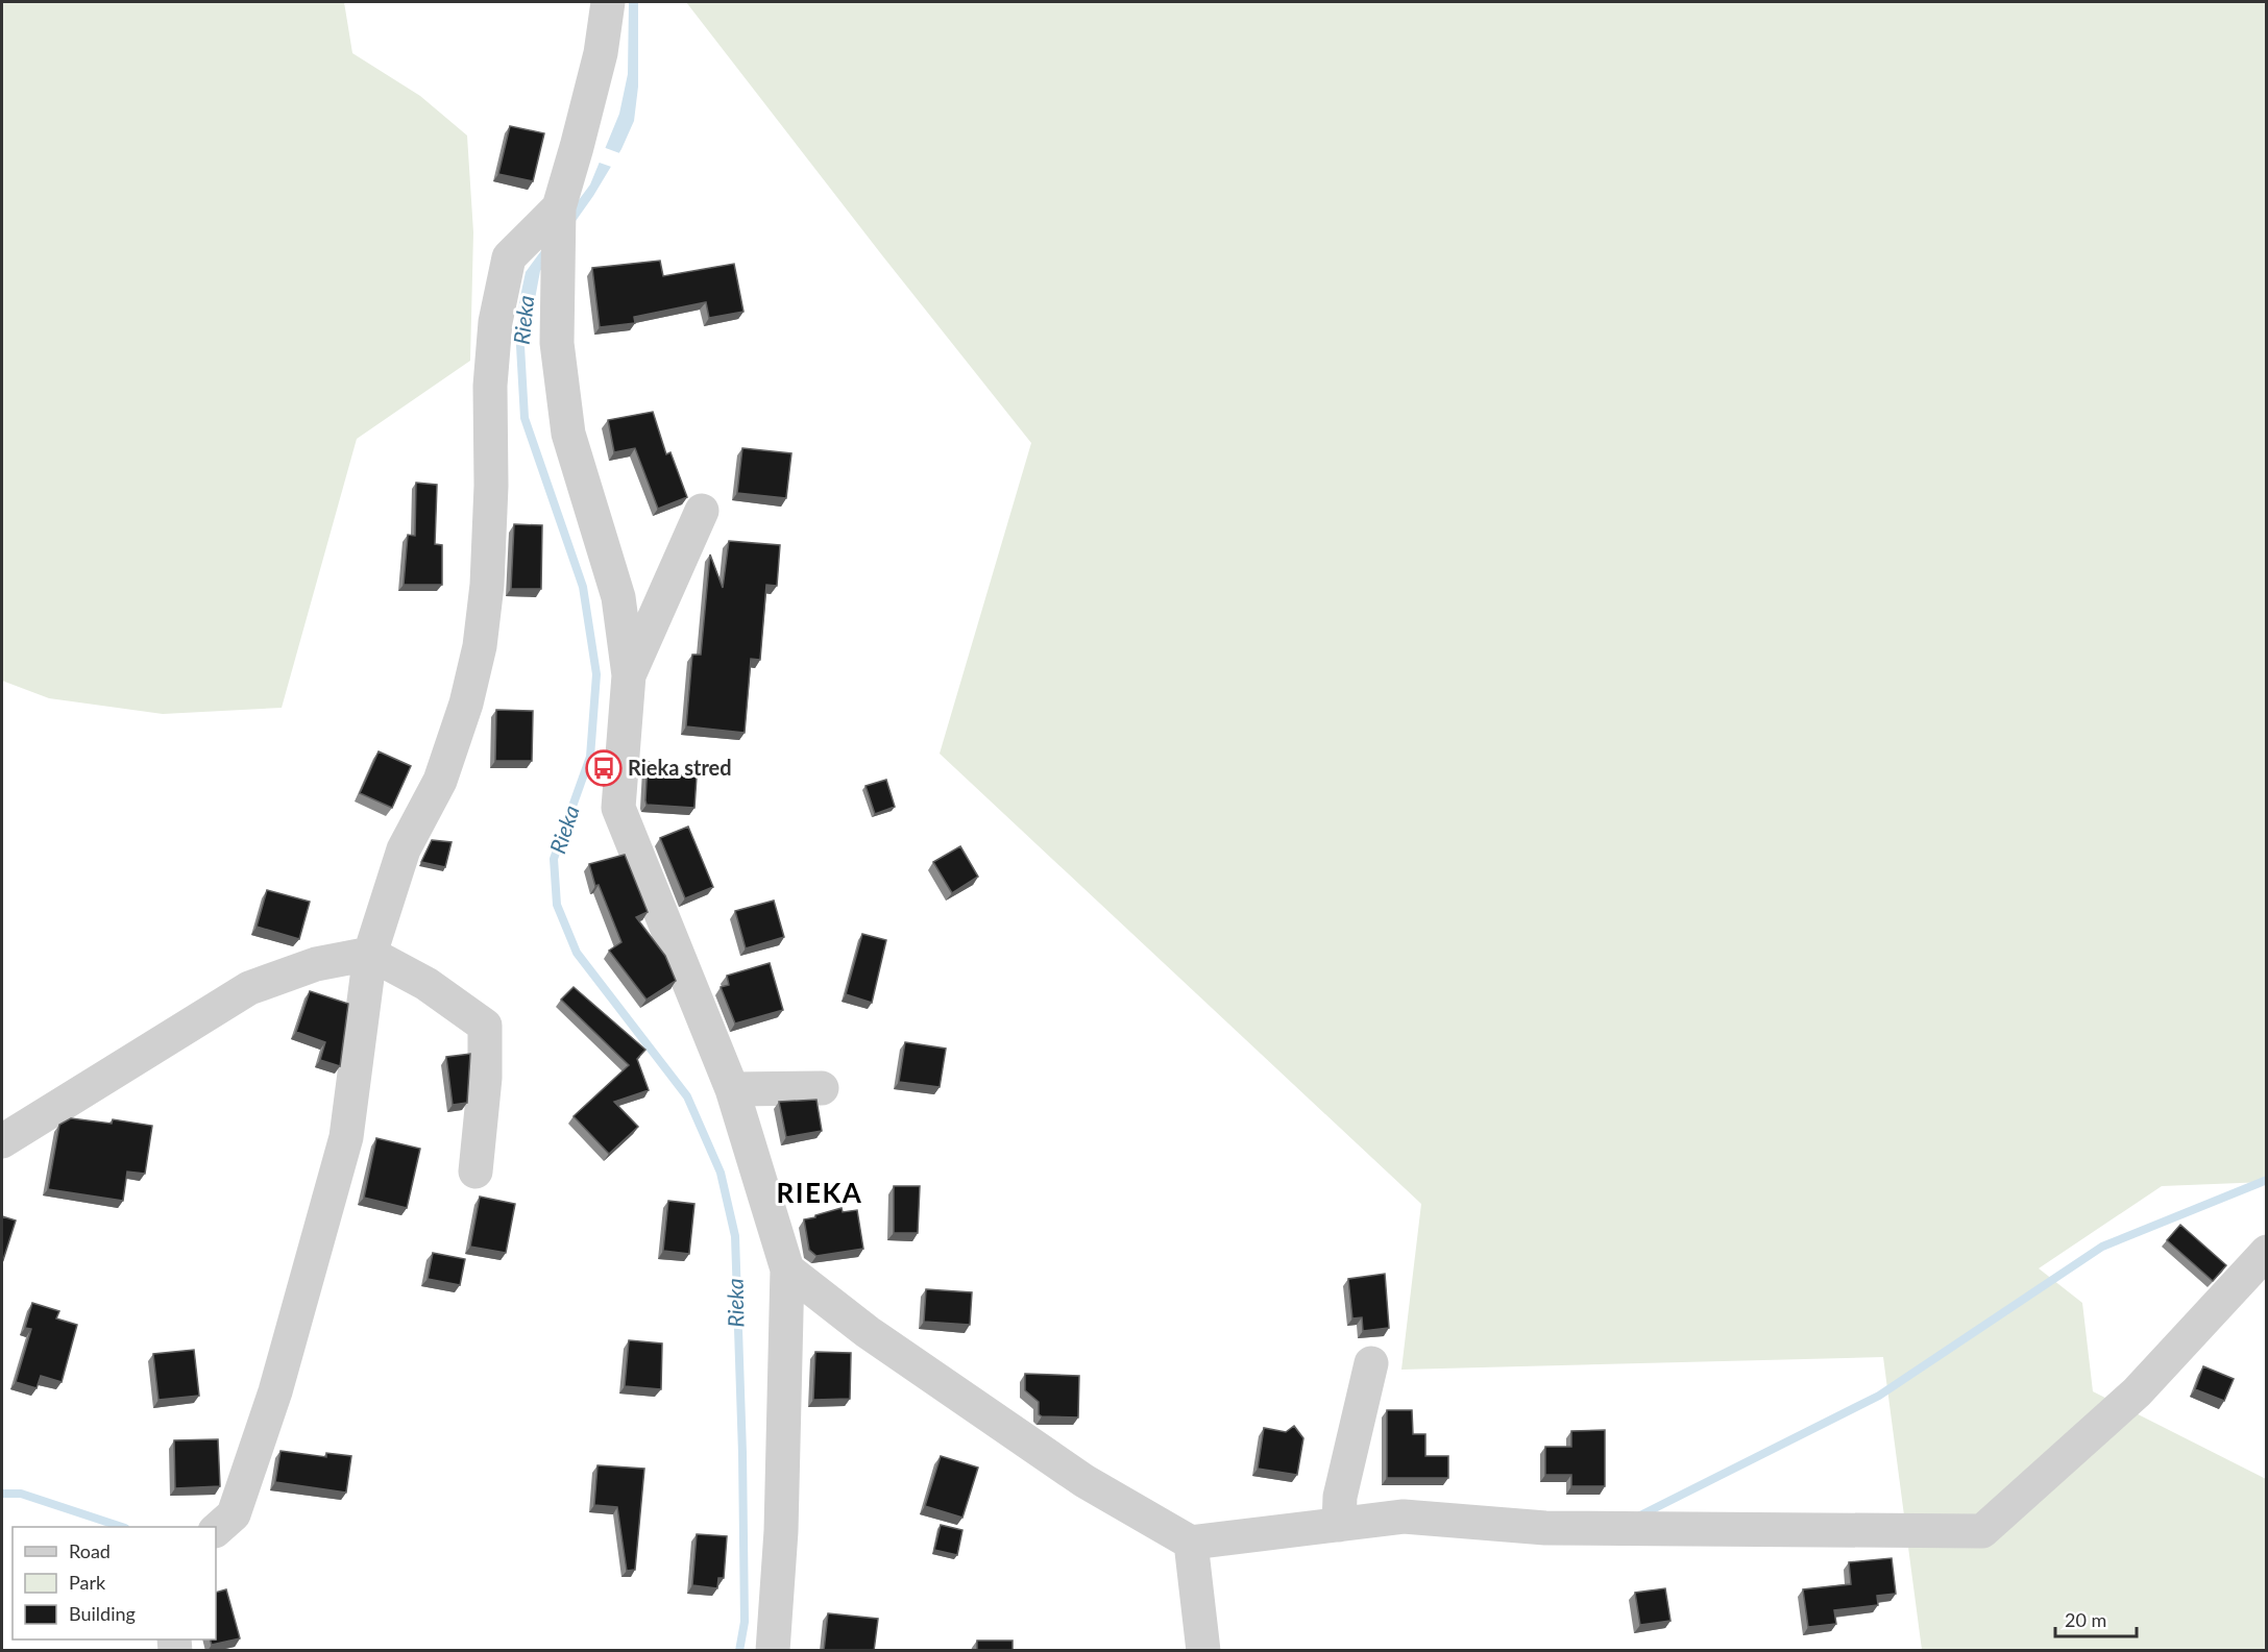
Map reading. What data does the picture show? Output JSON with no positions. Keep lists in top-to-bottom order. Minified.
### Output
{"districts":["RIEKA"],"water":["Rieka"],"places":{"bus stop":["Rieka stred"]},"legend":["Road","Park","Building"],"scale_bar":"20 m"}
